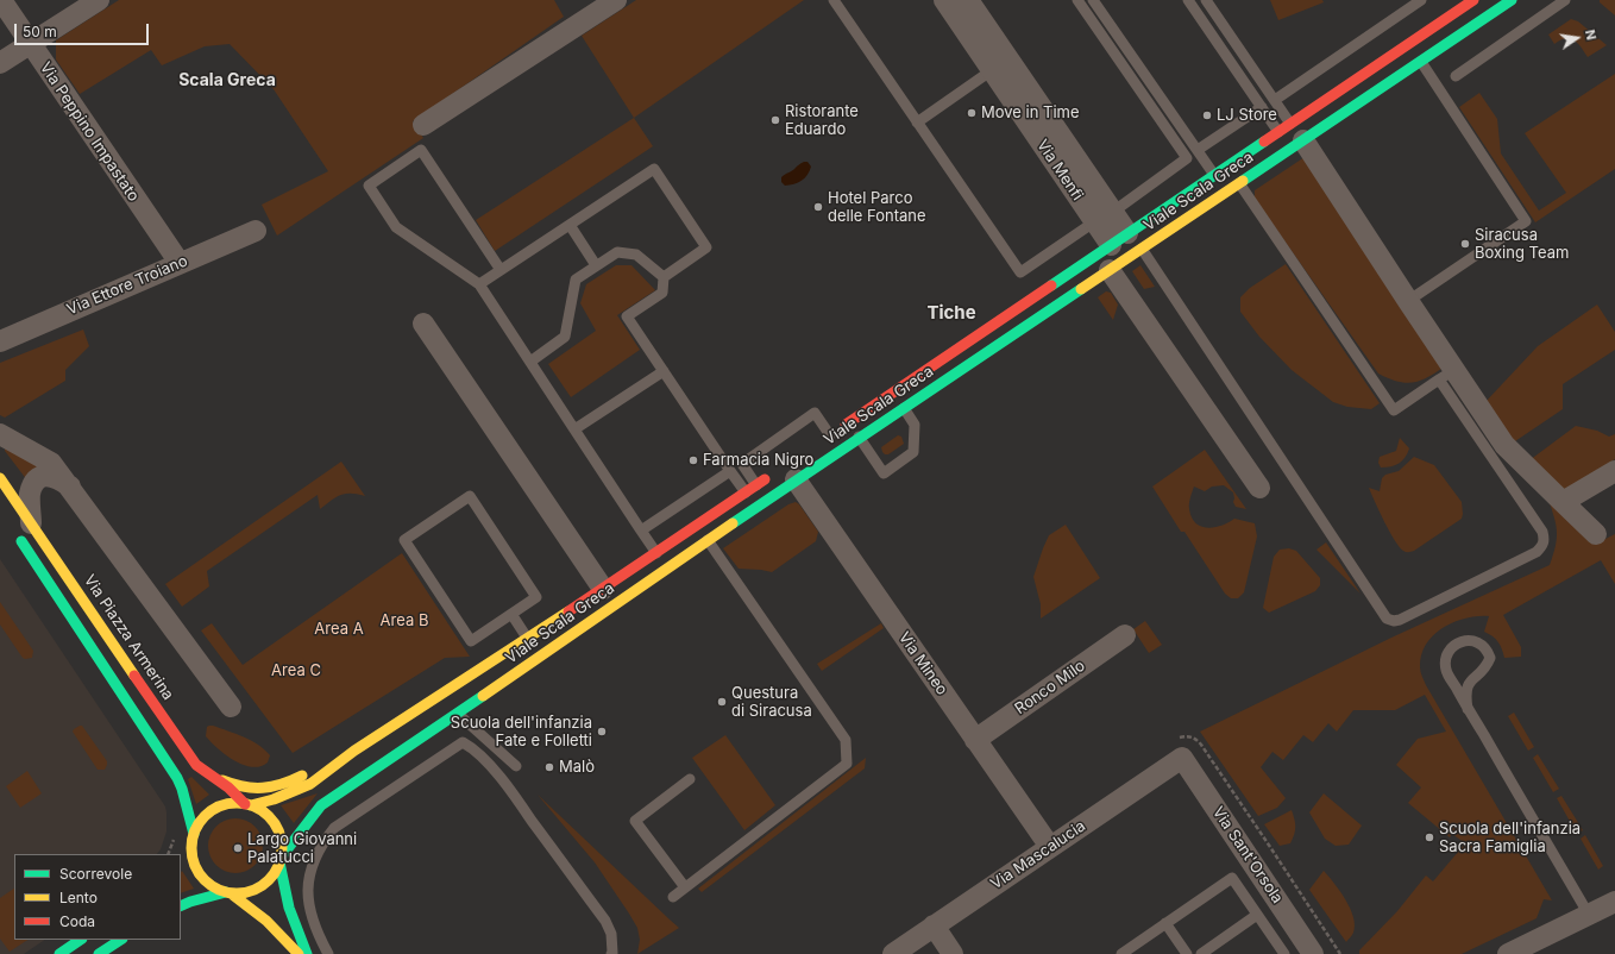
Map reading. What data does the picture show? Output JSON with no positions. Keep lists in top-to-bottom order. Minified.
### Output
{"streets":{"main road":["Viale Scala Greca","Via Piazza Armerina"],"street":["Via Peppino Impastato","Via Menfi","Via Ettore Troiano","Via Mineo","Ronco Milo","Via Mascalucia","Via Sant'Orsola"]},"crossings":[["Via Peppino Impastato","Via Ettore Troiano"],["Via Menfi","Viale Scala Greca"],["Viale Scala Greca","Via Piazza Armerina"],["Viale Scala Greca","Via Mineo"],["Via Mineo","Ronco Milo"],["Via Mineo","Via Mascalucia"],["Via Mascalucia","Via Sant'Orsola"]],"districts":["Scala Greca","Tiche"],"parks":["Area B","Area A","Area C"],"places":["Move in Time","LJ Store","Ristorante Eduardo","Hotel Parco delle Fontane","Siracusa Boxing Team","Farmacia Nigro","Questura di Siracusa","Scuola dell'infanzia Fate e Folletti","Malò","Scuola dell'infanzia Sacra Famiglia","Largo Giovanni Palatucci"],"legend":["Scorrevole","Lento","Coda"],"scale_bar":"50 m","north":"right"}
